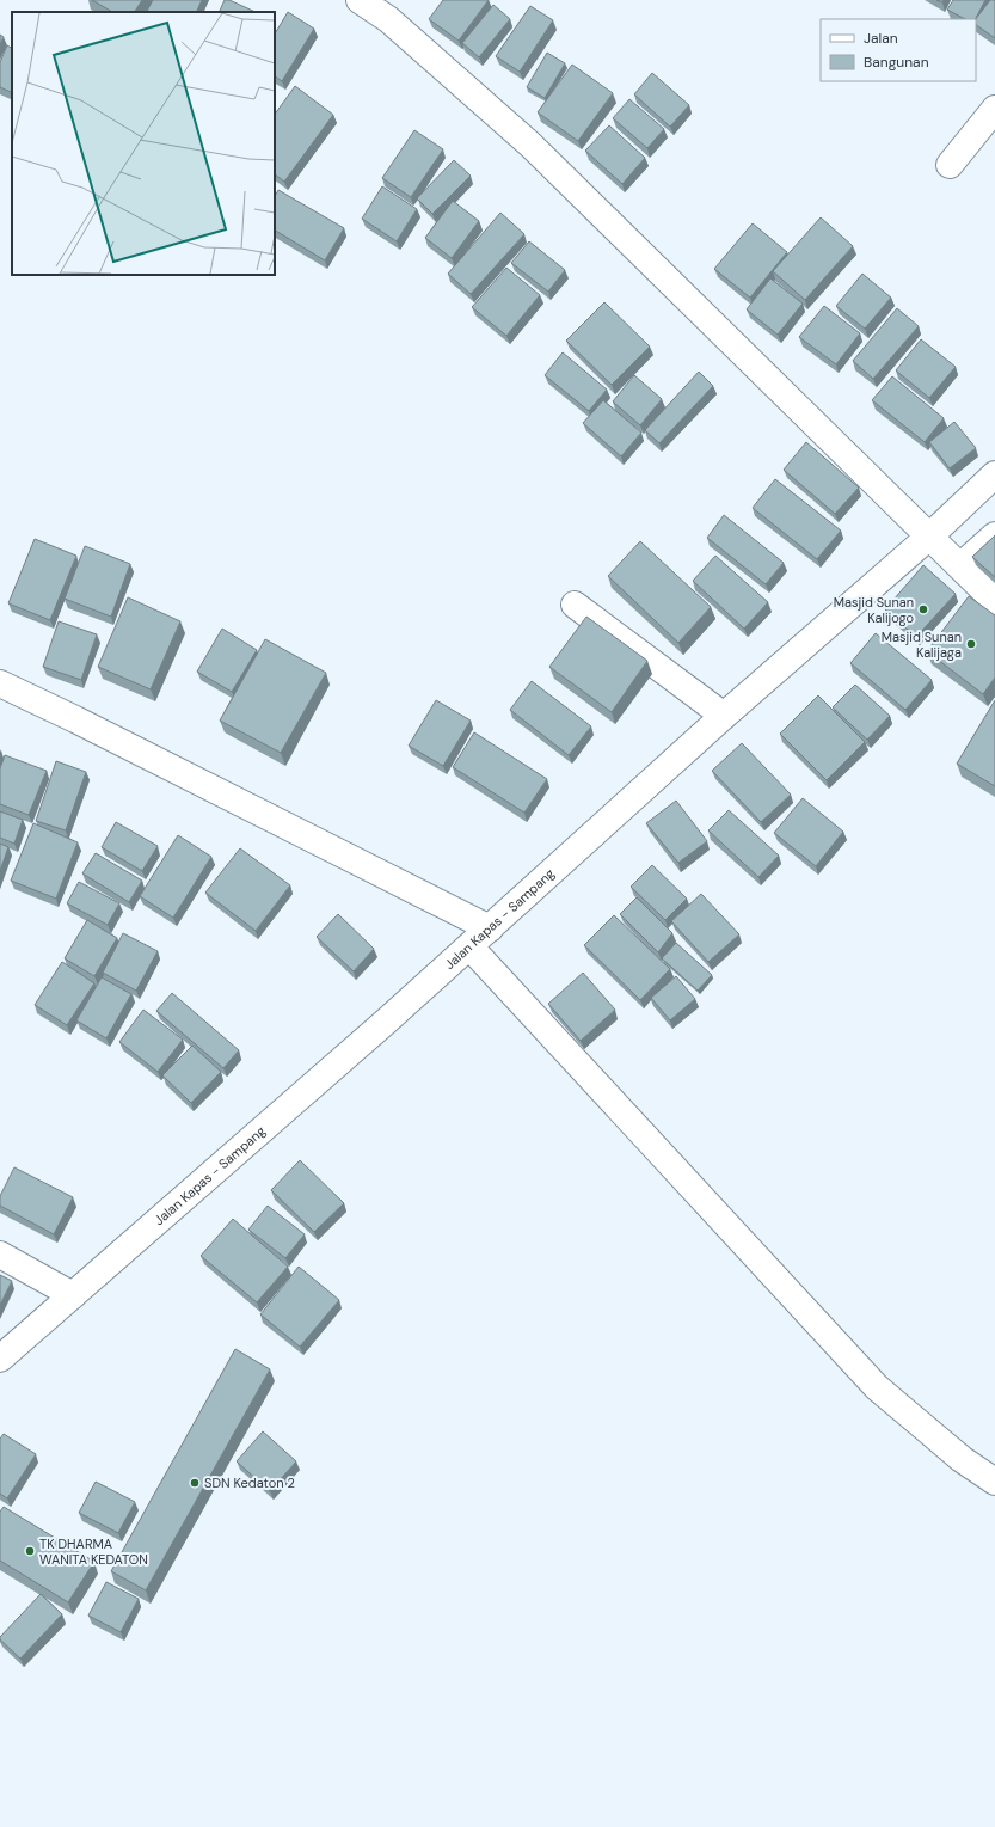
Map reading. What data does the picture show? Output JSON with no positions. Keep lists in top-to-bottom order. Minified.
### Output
{"streets":{"street":["Jalan Kapas - Sampang"]},"places":["Masjid Sunan Kalijogo","Masjid Sunan Kalijaga","SDN Kedaton 2","TK DHARMA WANITA KEDATON"],"legend":["Jalan","Bangunan"]}
